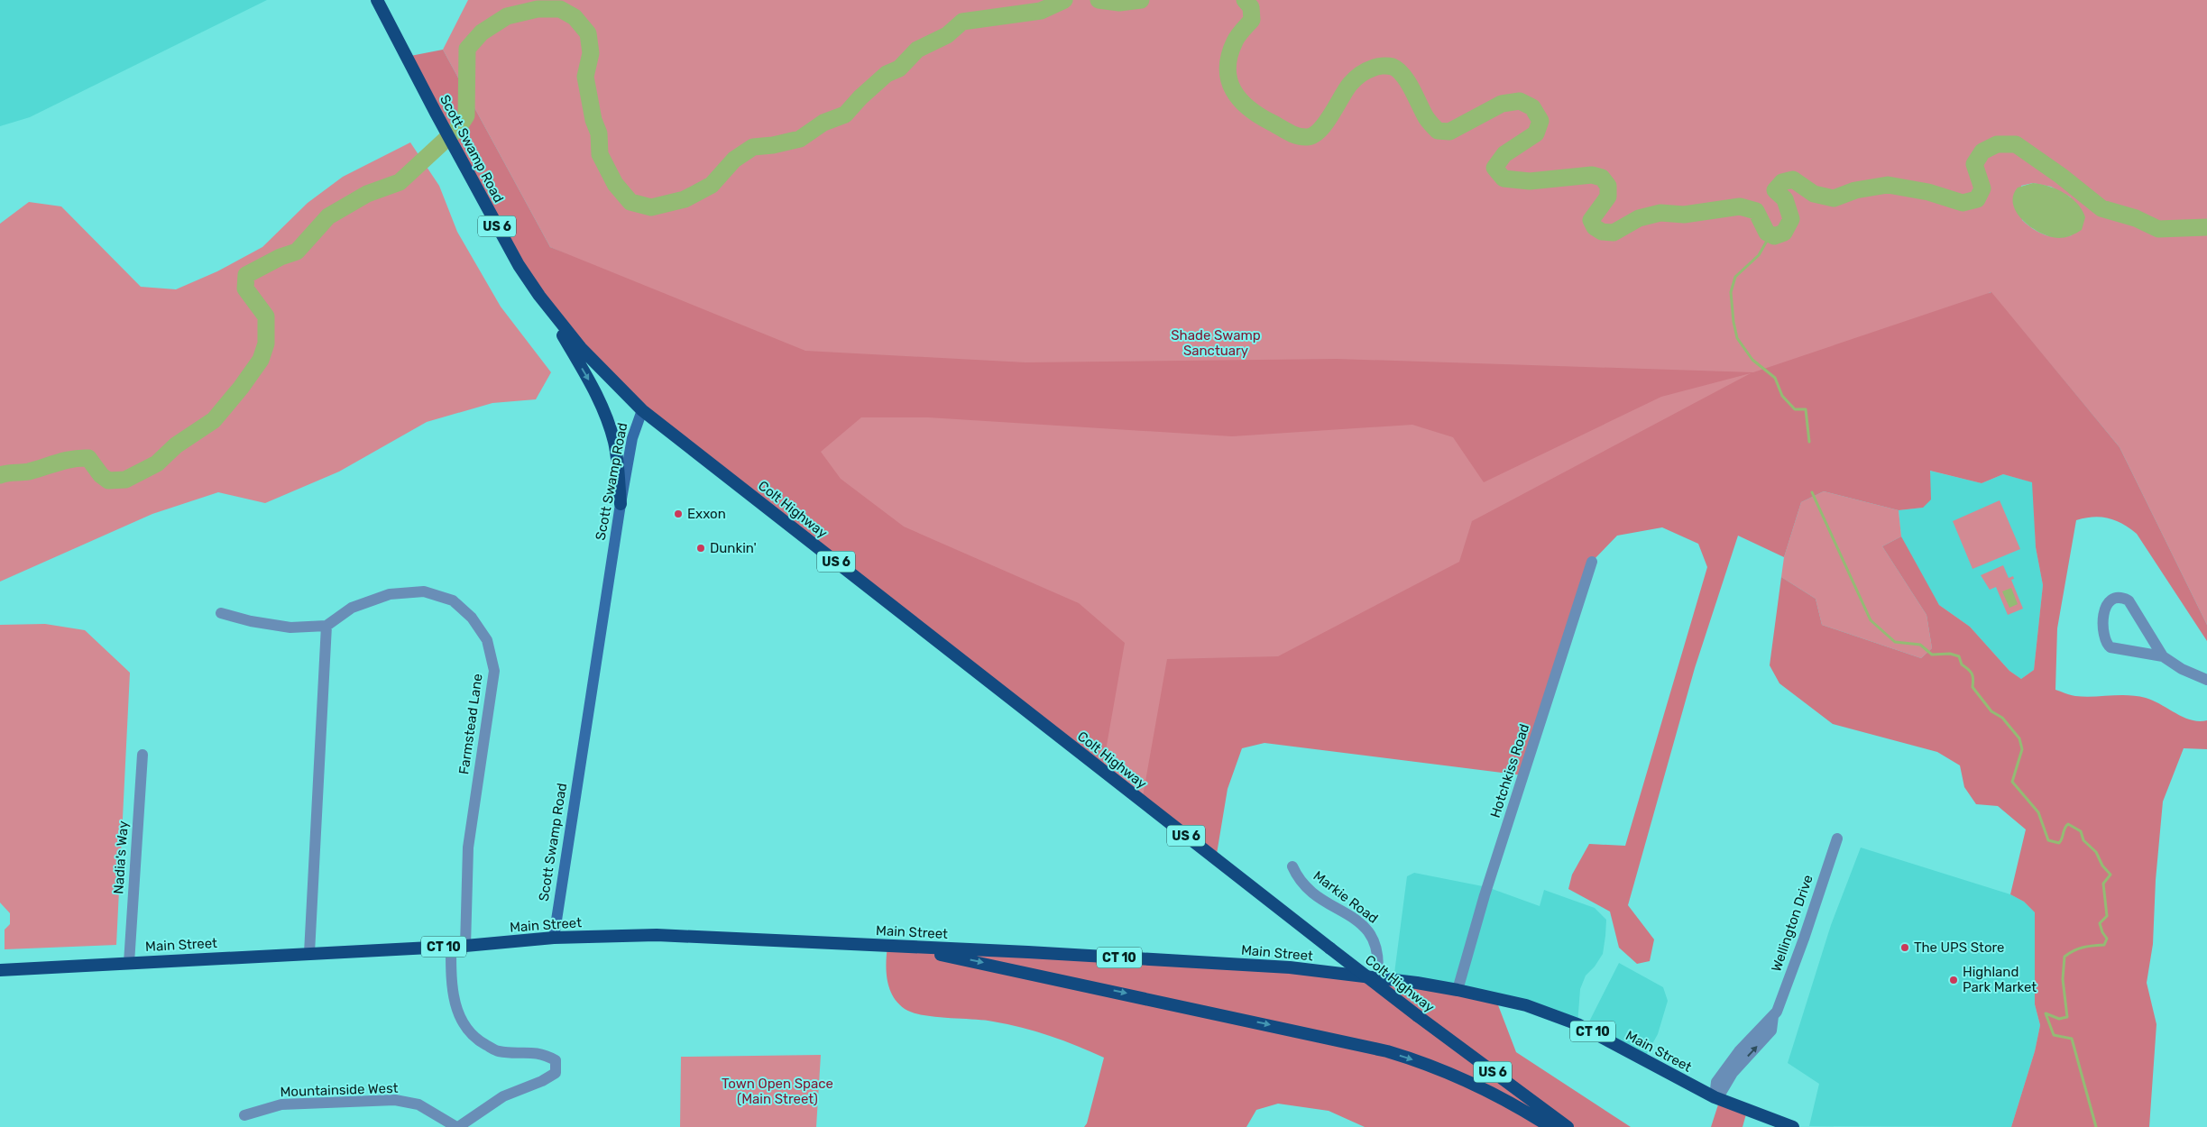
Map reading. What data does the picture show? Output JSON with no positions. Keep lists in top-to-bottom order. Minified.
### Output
{"streets":{"highway":["Scott Swamp Road","US 6","Colt Highway","Main Street","CT 10"],"street":["Farmstead Lane","Hotchkiss Road","Nadia's Way","Markie Road","Wellington Drive","Mountainside West"]},"crossings":[["Scott Swamp Road","Colt Highway"],["Scott Swamp Road","Main Street"],["Farmstead Lane","Main Street"],["Hotchkiss Road","Main Street"],["Nadia's Way","Main Street"],["Markie Road","Main Street"],["Wellington Drive","Main Street"],["Main Street","Mountainside West"]],"parks":["Shade Swamp Sanctuary","Town Open Space (Main Street)"],"places":["Exxon","Dunkin'","The UPS Store","Highland Park Market"]}
